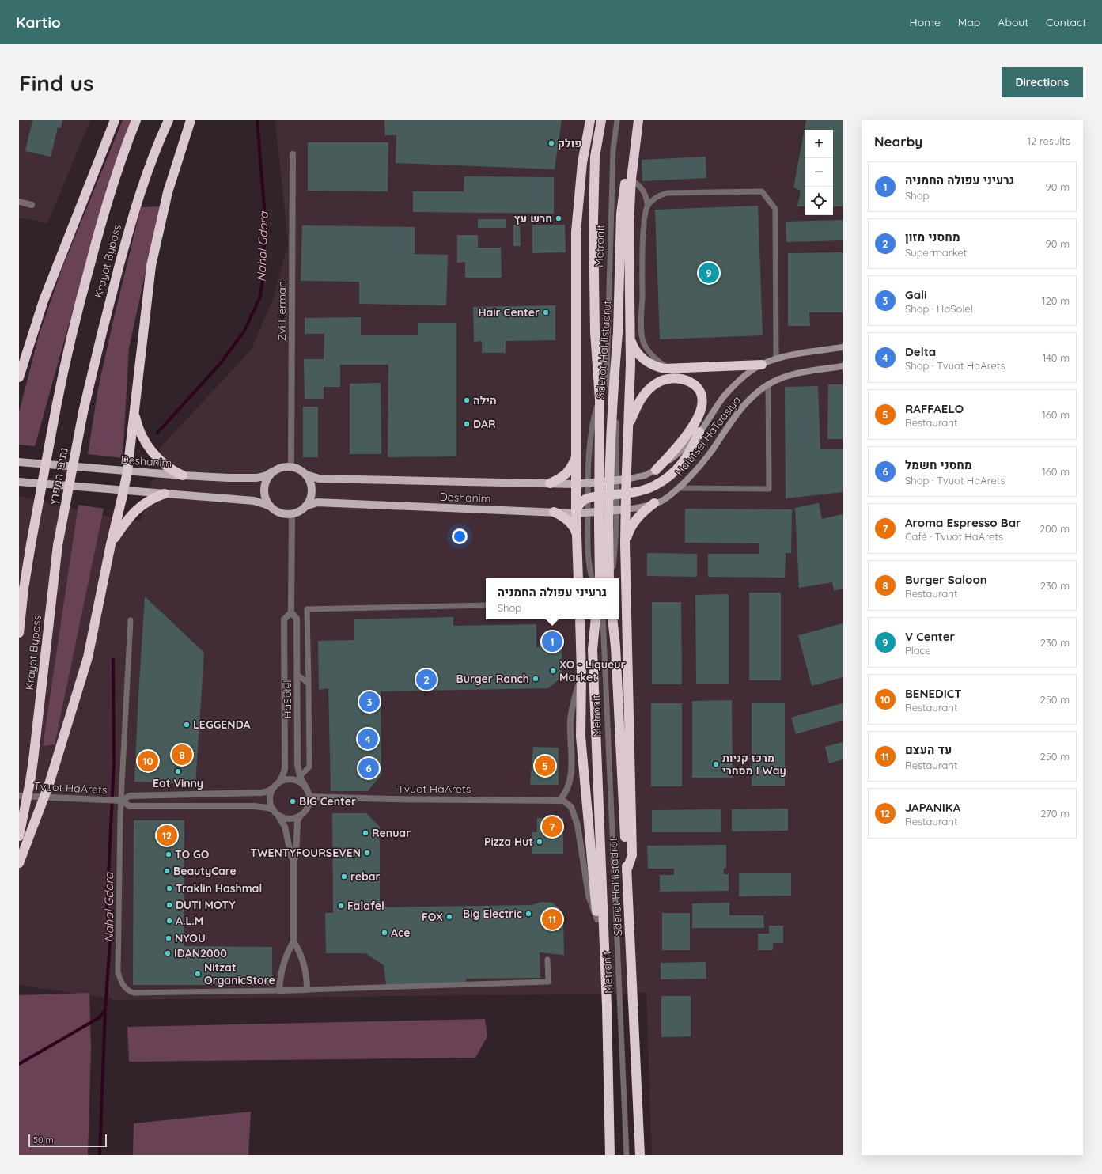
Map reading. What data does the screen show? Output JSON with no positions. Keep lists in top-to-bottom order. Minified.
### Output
{"streets":{"highway":["Krayot Bypass","Sderot HaHistadrut","נתיבי המפרץ"],"main road":["Deshanim"],"street":["Zvi Herman","Halutsei HaTaasiya","HaSolel","Tvuot HaArets"],"lane":["Metronit"]},"crossings":[["Metronit","Halutsei HaTaasiya"],["Metronit","Deshanim"],["Krayot Bypass","נתיבי המפרץ"],["Zvi Herman","Deshanim"],["Zvi Herman","HaSolel"],["Halutsei HaTaasiya","Deshanim"],["Deshanim","HaSolel"],["HaSolel","Tvuot HaArets"]],"water":["Nahal Gdora"],"places":["פולק","חרש עץ","Hair Center","הילה","DAR","XO - Liqueur Market","Burger Ranch","LEGGENDA","מרכז קניות מסחרי I Way","Eat Vinny","BIG Center","Renuar","Pizza Hut","TWENTYFOURSEVEN","TO GO","BeautyCare","rebar","Traklin Hashmal","DUTI MOTY","Falafel","Big Electric","FOX","A.L.M","Ace","NYOU","IDAN2000","Nitzat OrganicStore"],"scale_bar":"50 m","page":{"header":"Kartio","nav":["Home","Map","About","Contact"],"buttons":"Directions","title":"Find us","heading":["Nearby","12 results"],"map_buttons":["+","−"],"list":[{"mark":"1","name":"גרעיני עפולה החמניה","note":"Shop","value":"90 m"},{"mark":"2","name":"מחסני מזון","note":"Supermarket","value":"90 m"},{"mark":"3","name":"Gali","note":"Shop · HaSolel","value":"120 m"},{"mark":"4","name":"Delta","note":"Shop · Tvuot HaArets","value":"140 m"},{"mark":"5","name":"RAFFAELO","note":"Restaurant","value":"160 m"},{"mark":"6","name":"מחסני חשמל","note":"Shop · Tvuot HaArets","value":"160 m"},{"mark":"7","name":"Aroma Espresso Bar","note":"Café · Tvuot HaArets","value":"200 m"},{"mark":"8","name":"Burger Saloon","note":"Restaurant","value":"230 m"},{"mark":"9","name":"V Center","note":"Place","value":"230 m"},{"mark":"10","name":"BENEDICT","note":"Restaurant","value":"250 m"},{"mark":"11","name":"עד העצם","note":"Restaurant","value":"250 m"},{"mark":"12","name":"JAPANIKA","note":"Restaurant","value":"270 m"}],"pins":["9","1","2","3","4","8","10","5","6","7","12","11"],"popup":["גרעיני עפולה החמניה","Shop"],"scale":"50 m"}}
